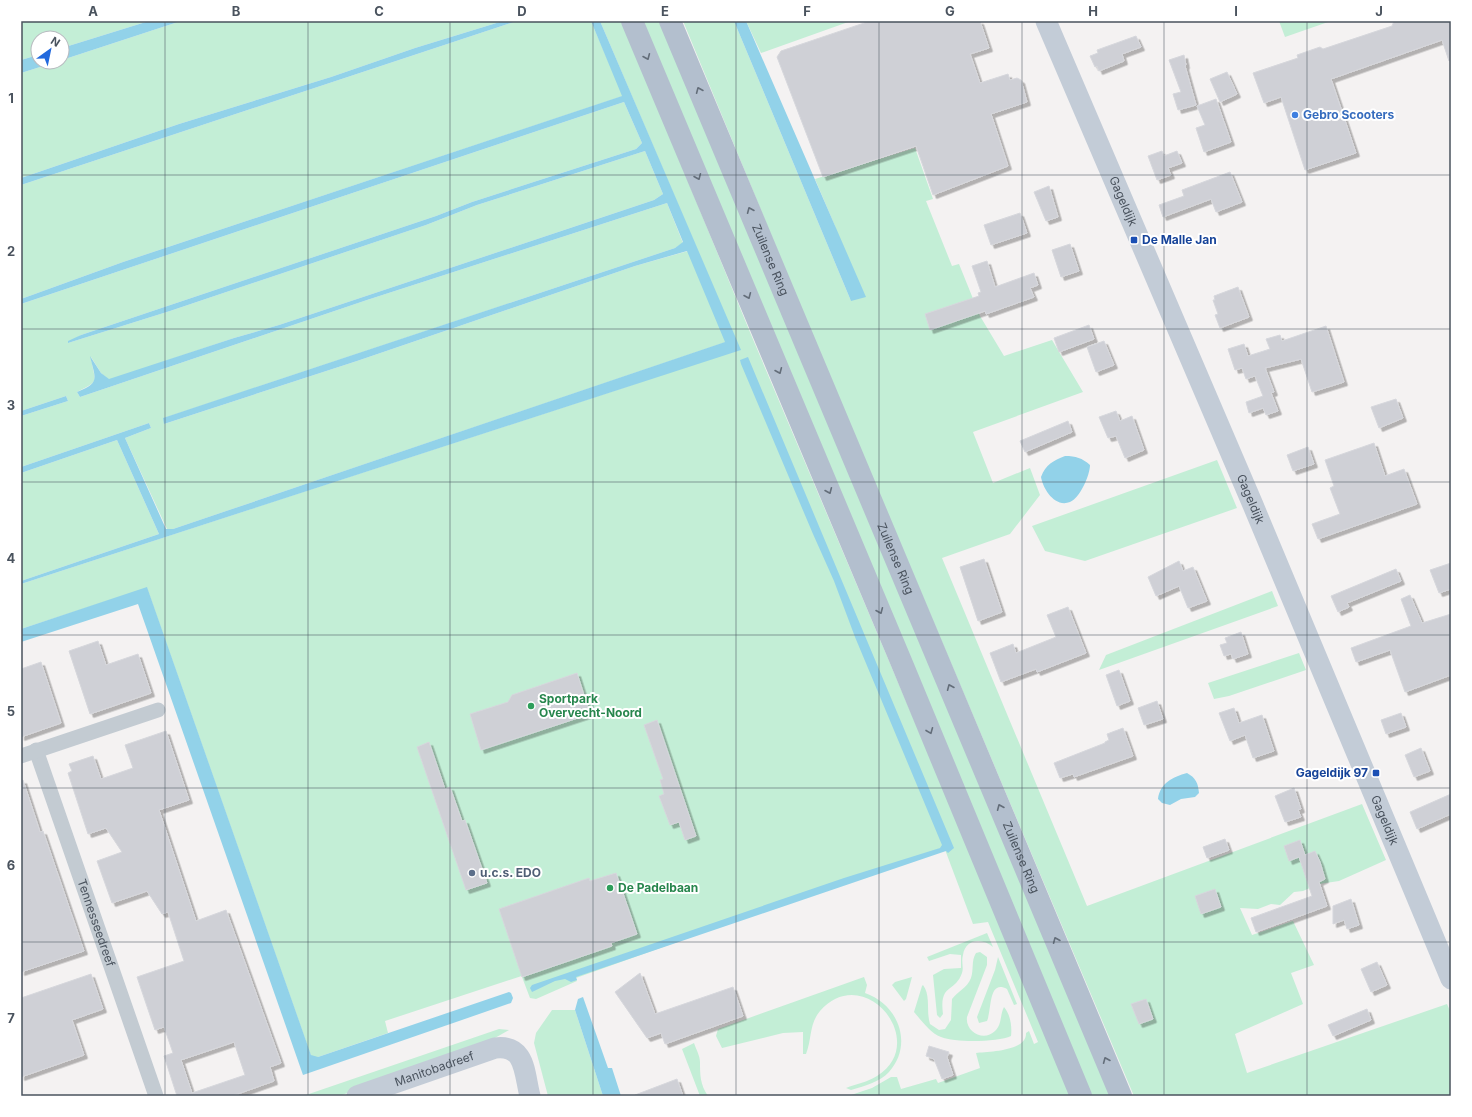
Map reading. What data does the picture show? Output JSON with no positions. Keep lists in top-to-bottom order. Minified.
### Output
{"streets":{"main road":["Zuilense Ring"],"street":["Gageldijk","Tennesseedreef","Manitobadreef"]},"places":{"other":["Gebro Scooters","Sportpark Overvecht-Noord","u.c.s. EDO","De Padelbaan"],"transit":["De Malle Jan","Gageldijk 97"]},"north":"top right","grid":{"columns":["A","B","C","D","E","F","G","H","I","J"],"rows":["1","2","3","4","5","6","7"]}}
